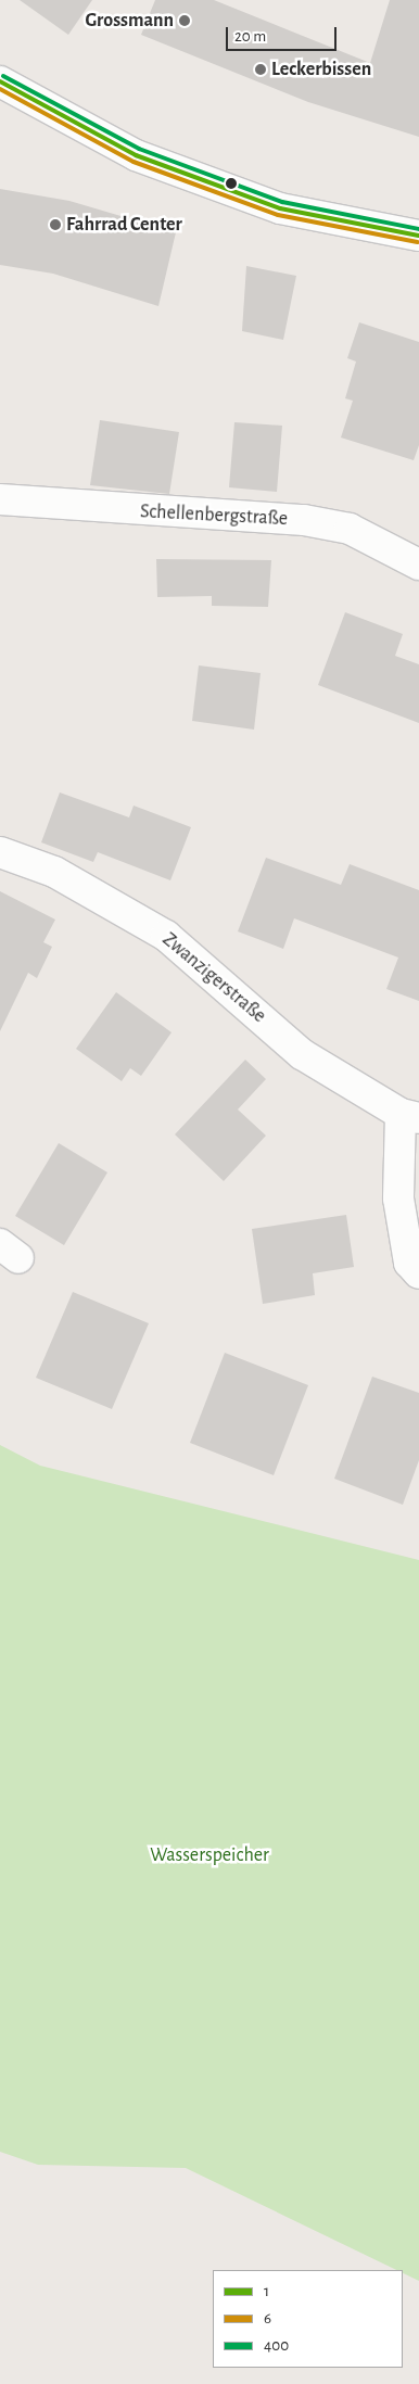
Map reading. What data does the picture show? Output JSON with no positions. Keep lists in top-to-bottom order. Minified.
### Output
{"streets":{"street":["Schellenbergstraße","Zwanzigerstraße"]},"parks":["Wasserspeicher"],"places":["Grossmann","Leckerbissen","Fahrrad Center"],"lines":["transit line 400","transit line 1","transit line 6"],"legend":["1","6","400"],"scale_bar":"20 m"}
